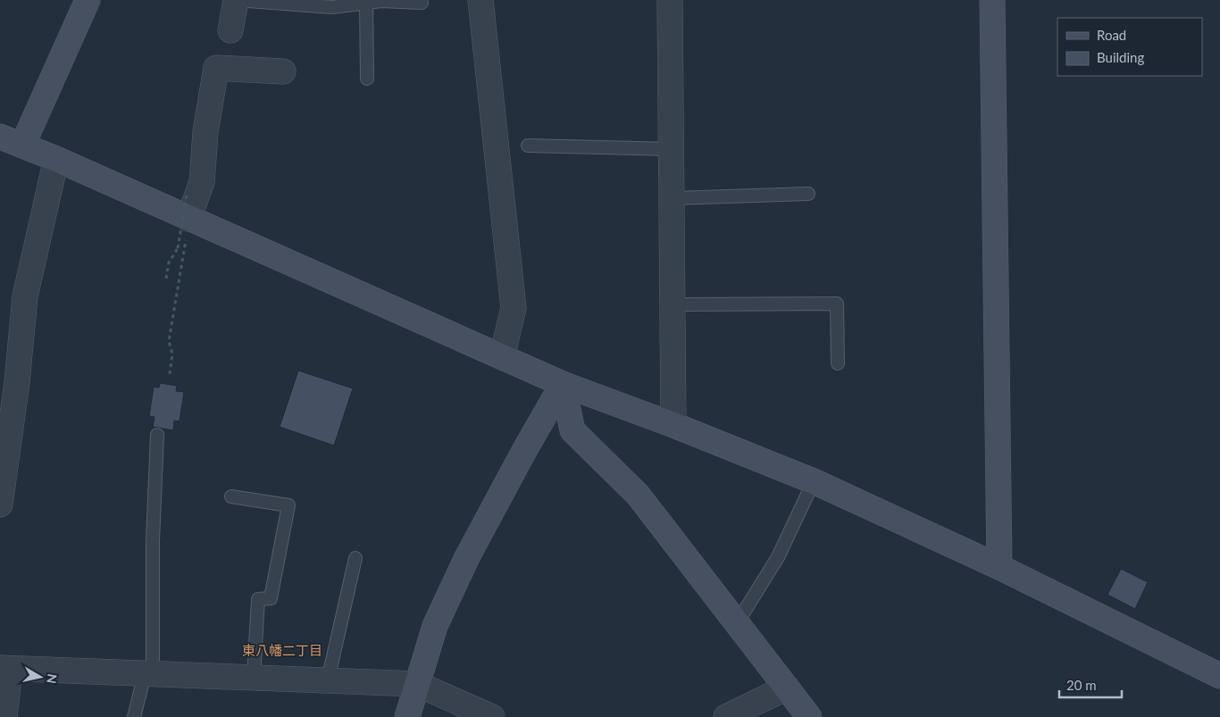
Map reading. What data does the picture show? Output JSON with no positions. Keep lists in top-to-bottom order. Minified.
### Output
{"districts":["東八幡二丁目"],"legend":["Road","Building"],"scale_bar":"20 m","north":"right"}
